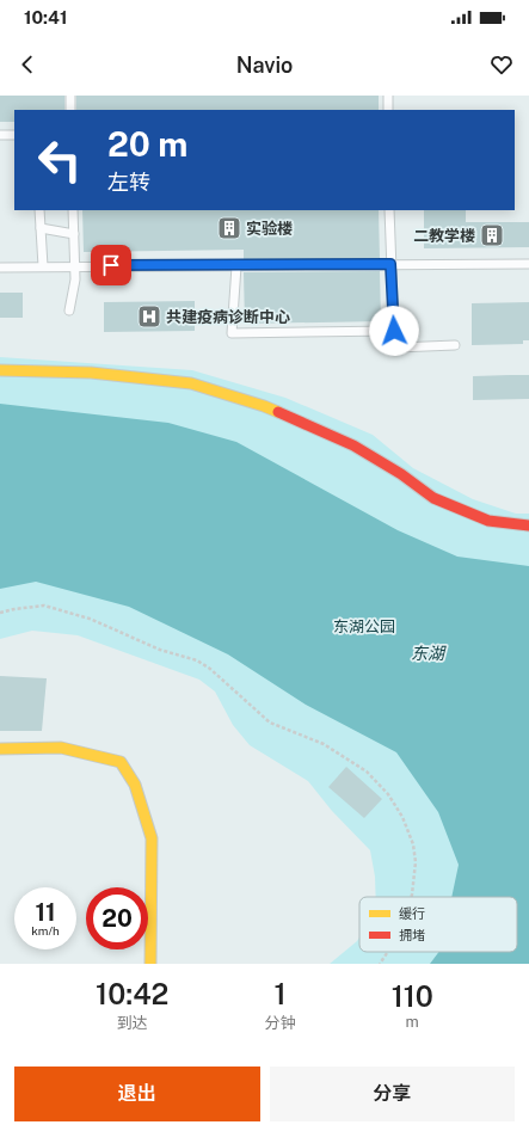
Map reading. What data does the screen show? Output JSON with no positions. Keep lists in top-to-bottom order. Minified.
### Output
{"water":["东湖"],"parks":["东湖公园"],"places":{"building":["实验楼","二教学楼"],"hospital":["共建疫病诊断中心"]},"legend":["缓行","拥堵"],"page":{"status":"10:41","header":"Navio","turn":["20 m","左转"],"speed":"11 km/h","limit":"20","eta":["10:42","到达","1","分钟","110","m"],"buttons":["退出","分享"]}}
